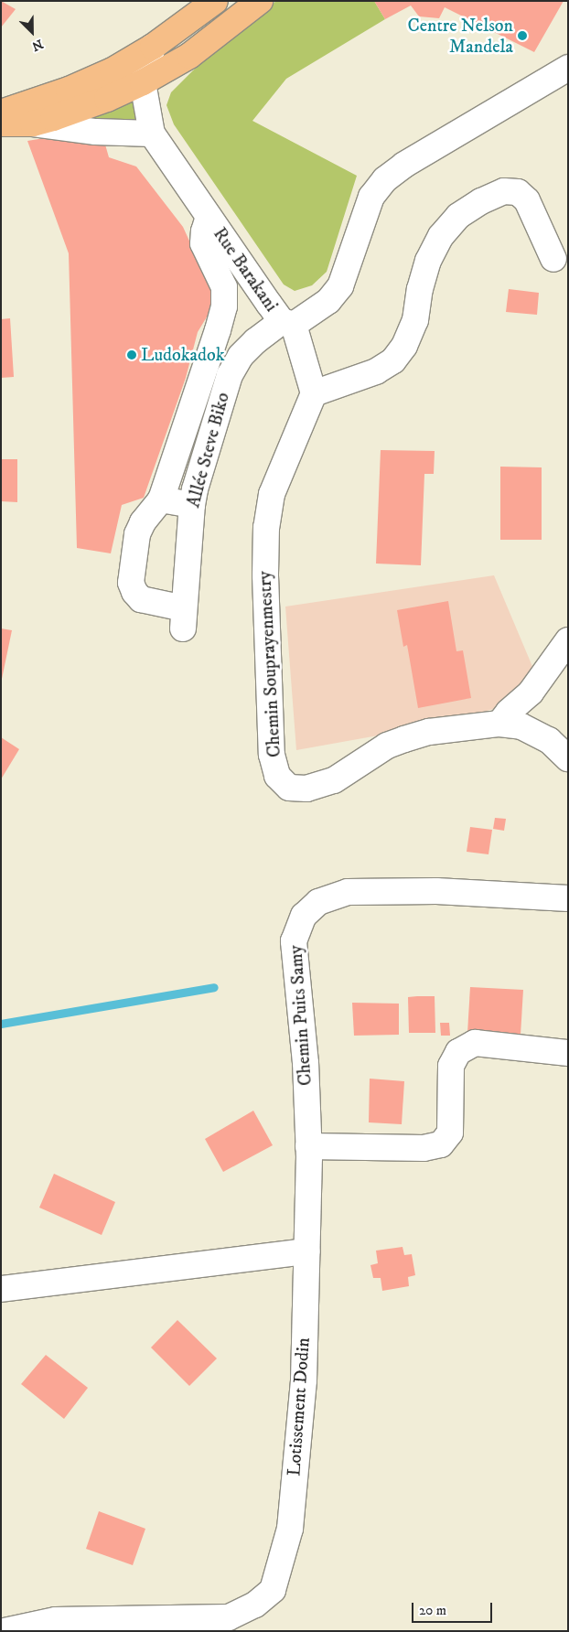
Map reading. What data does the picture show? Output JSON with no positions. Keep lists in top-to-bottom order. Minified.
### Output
{"streets":{"street":["Rue Barakani","Allée Steve Biko","Chemin Souprayenmestry","Chemin Puits Samy","Lotissement Dodin"]},"crossings":[["Rue Barakani","Allée Steve Biko"],["Chemin Puits Samy","Lotissement Dodin"]],"places":["Centre Nelson Mandela","Ludokadok"],"scale_bar":"20 m","north":"bottom right"}
